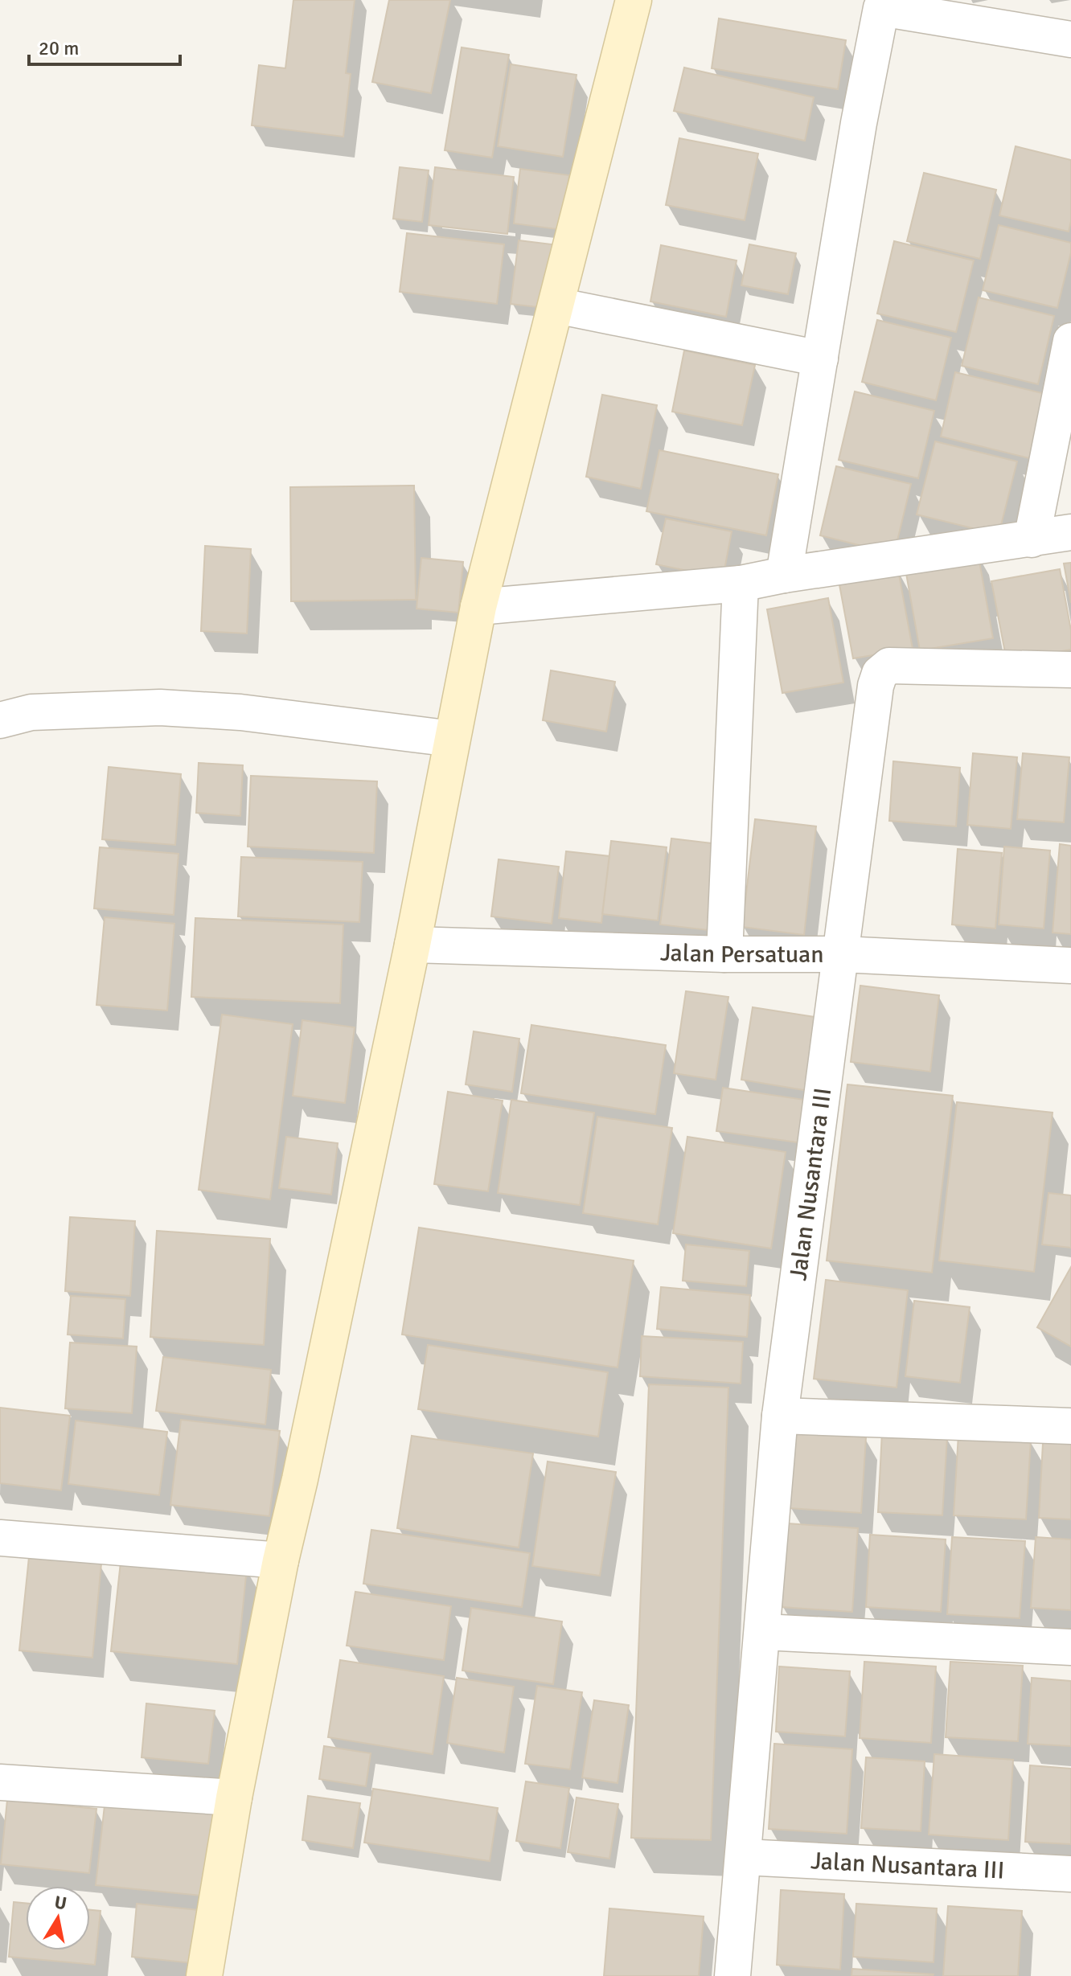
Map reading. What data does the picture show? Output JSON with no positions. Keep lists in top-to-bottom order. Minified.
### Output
{"streets":{"street":["Jalan Persatuan","Jalan Nusantara III"]},"crossings":[["Jalan Persatuan","Jalan Nusantara III"]],"scale_bar":"20 m","north":"top"}
